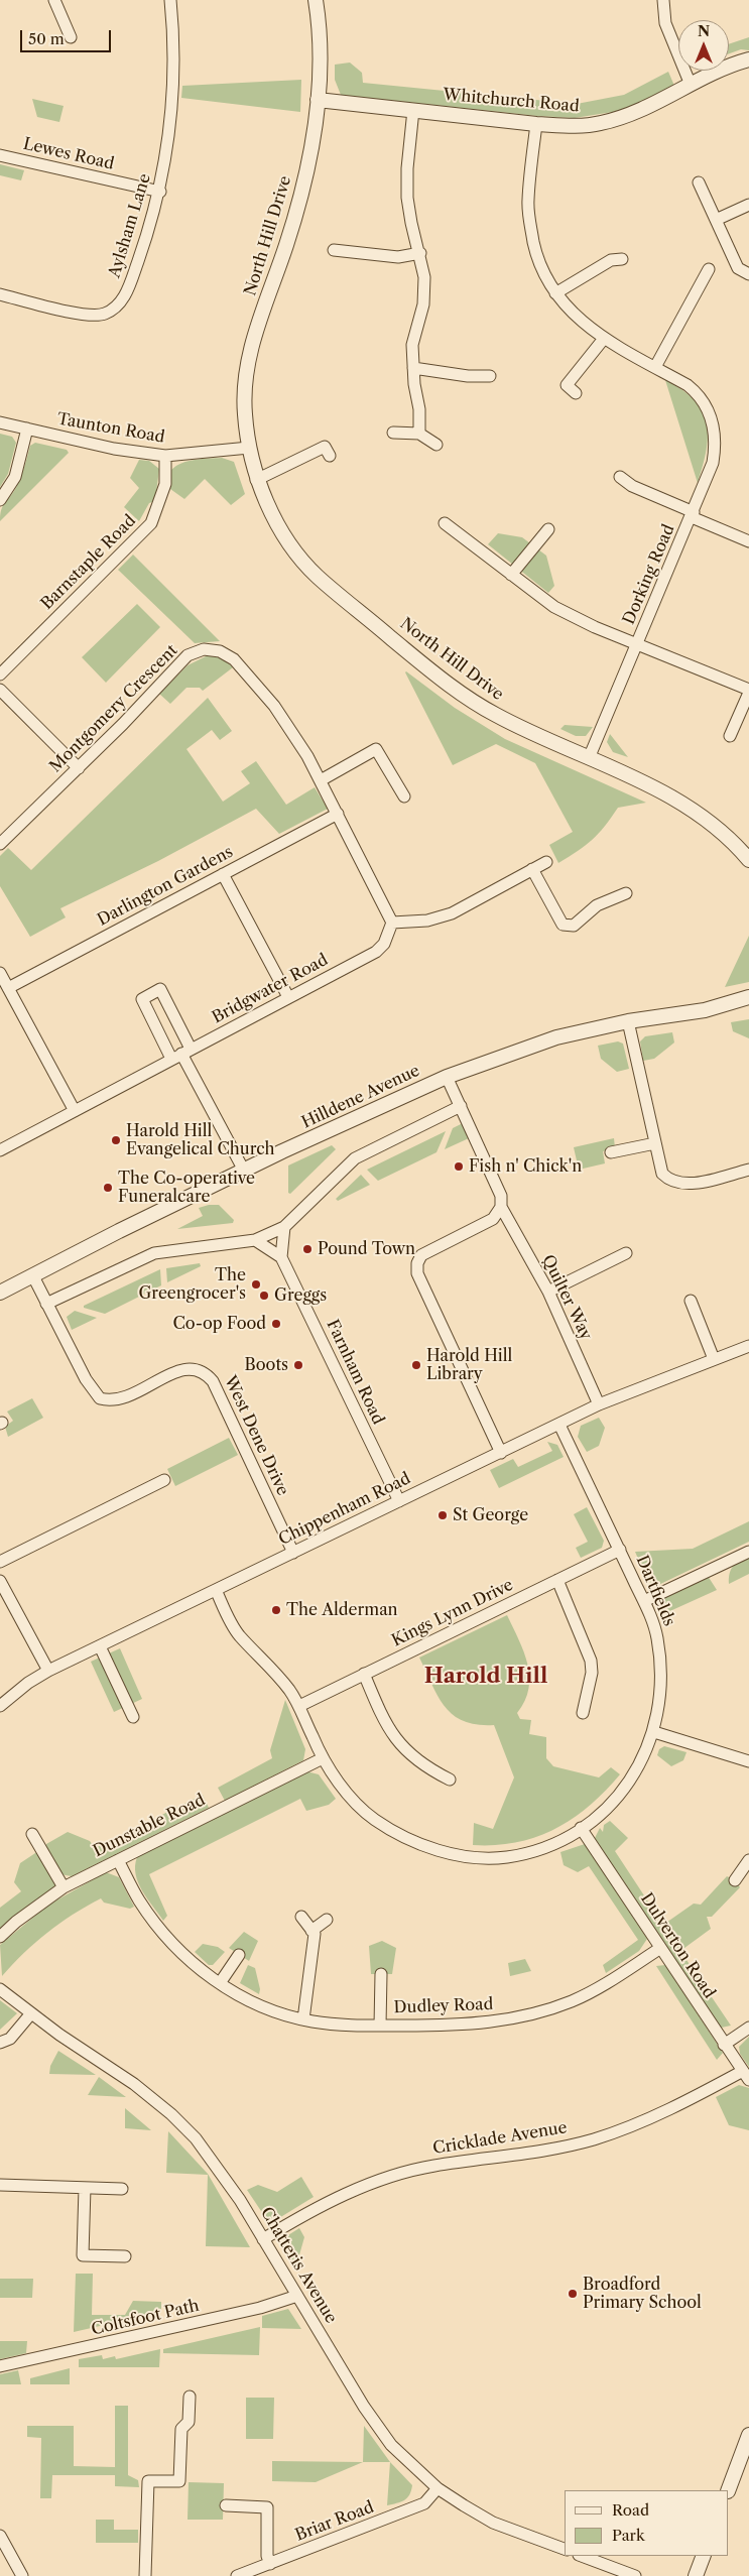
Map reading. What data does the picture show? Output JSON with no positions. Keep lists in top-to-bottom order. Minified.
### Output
{"streets":{"street":["Whitchurch Road","Lewes Road","Aylsham Lane","North Hill Drive","Taunton Road","Barnstaple Road","Dorking Road","Montgomery Crescent","Darlington Gardens","Bridgwater Road","Hilldene Avenue","Quilter Way","Farnham Road","West Dene Drive","Chippenham Road","Dartfields","Kings Lynn Drive","Dunstable Road","Dulverton Road","Dudley Road","Cricklade Avenue","Chatteris Avenue","Coltsfoot Path","Briar Road"]},"crossings":[["Whitchurch Road","North Hill Drive"],["Whitchurch Road","Dorking Road"],["Lewes Road","Aylsham Lane"],["North Hill Drive","Taunton Road"],["North Hill Drive","Dorking Road"],["Taunton Road","Barnstaple Road"],["Montgomery Crescent","Darlington Gardens"],["Montgomery Crescent","Bridgwater Road"],["Hilldene Avenue","Quilter Way"],["Hilldene Avenue","West Dene Drive"],["Quilter Way","Chippenham Road"],["Farnham Road","Chippenham Road"],["West Dene Drive","Chippenham Road"],["Chippenham Road","Dartfields"],["Dartfields","Kings Lynn Drive"],["Dartfields","Dunstable Road"],["Dartfields","Dulverton Road"],["Dunstable Road","Dudley Road"],["Dulverton Road","Dudley Road"],["Dulverton Road","Cricklade Avenue"],["Cricklade Avenue","Chatteris Avenue"],["Chatteris Avenue","Coltsfoot Path"],["Chatteris Avenue","Briar Road"]],"districts":["Harold Hill"],"places":["Harold Hill Evangelical Church","Fish n' Chick'n","The Co-operative Funeralcare","Pound Town","The Greengrocer's","Greggs","Co-op Food","Boots","Harold Hill Library","St George","The Alderman","Broadford Primary School"],"legend":["Road","Park"],"scale_bar":"50 m","north":"top"}
